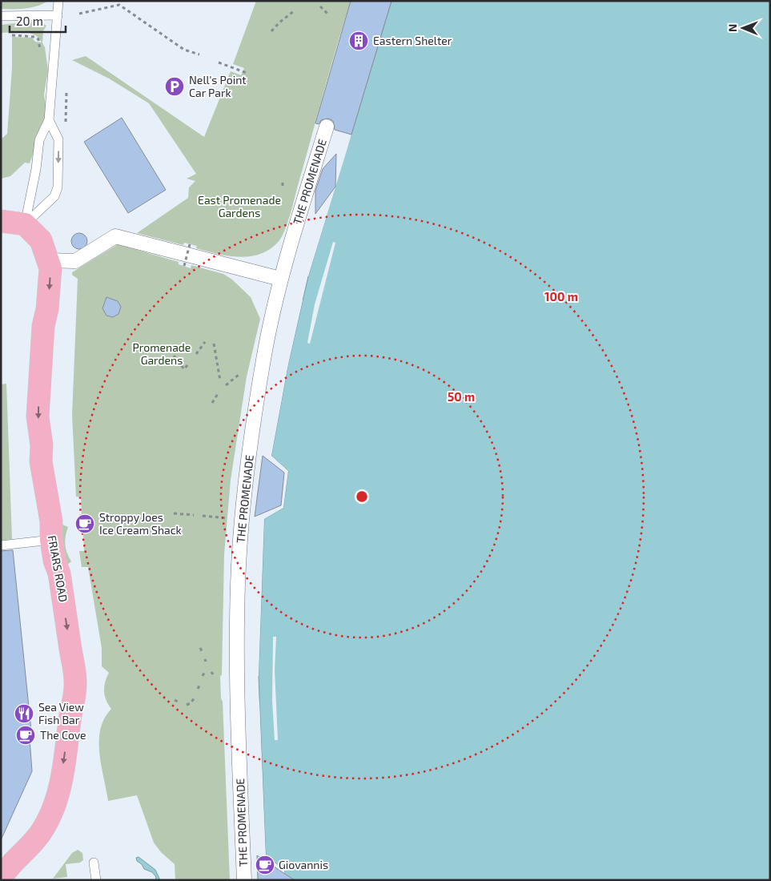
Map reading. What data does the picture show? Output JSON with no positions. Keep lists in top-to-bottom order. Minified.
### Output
{"streets":{"main road":["FRIARS ROAD"],"street":["THE PROMENADE"]},"one_way":["FRIARS ROAD"],"parks":["East Promenade Gardens","Promenade Gardens"],"places":{"building":["Eastern Shelter"],"parking":["Nell's Point Car Park"],"cafe":["Stroppy Joes Ice Cream Shack","The Cove","Giovannis"],"restaurant":["Sea View Fish Bar"]},"scale_bar":"20 m","north":"left","rings":["100 m","50 m"]}
